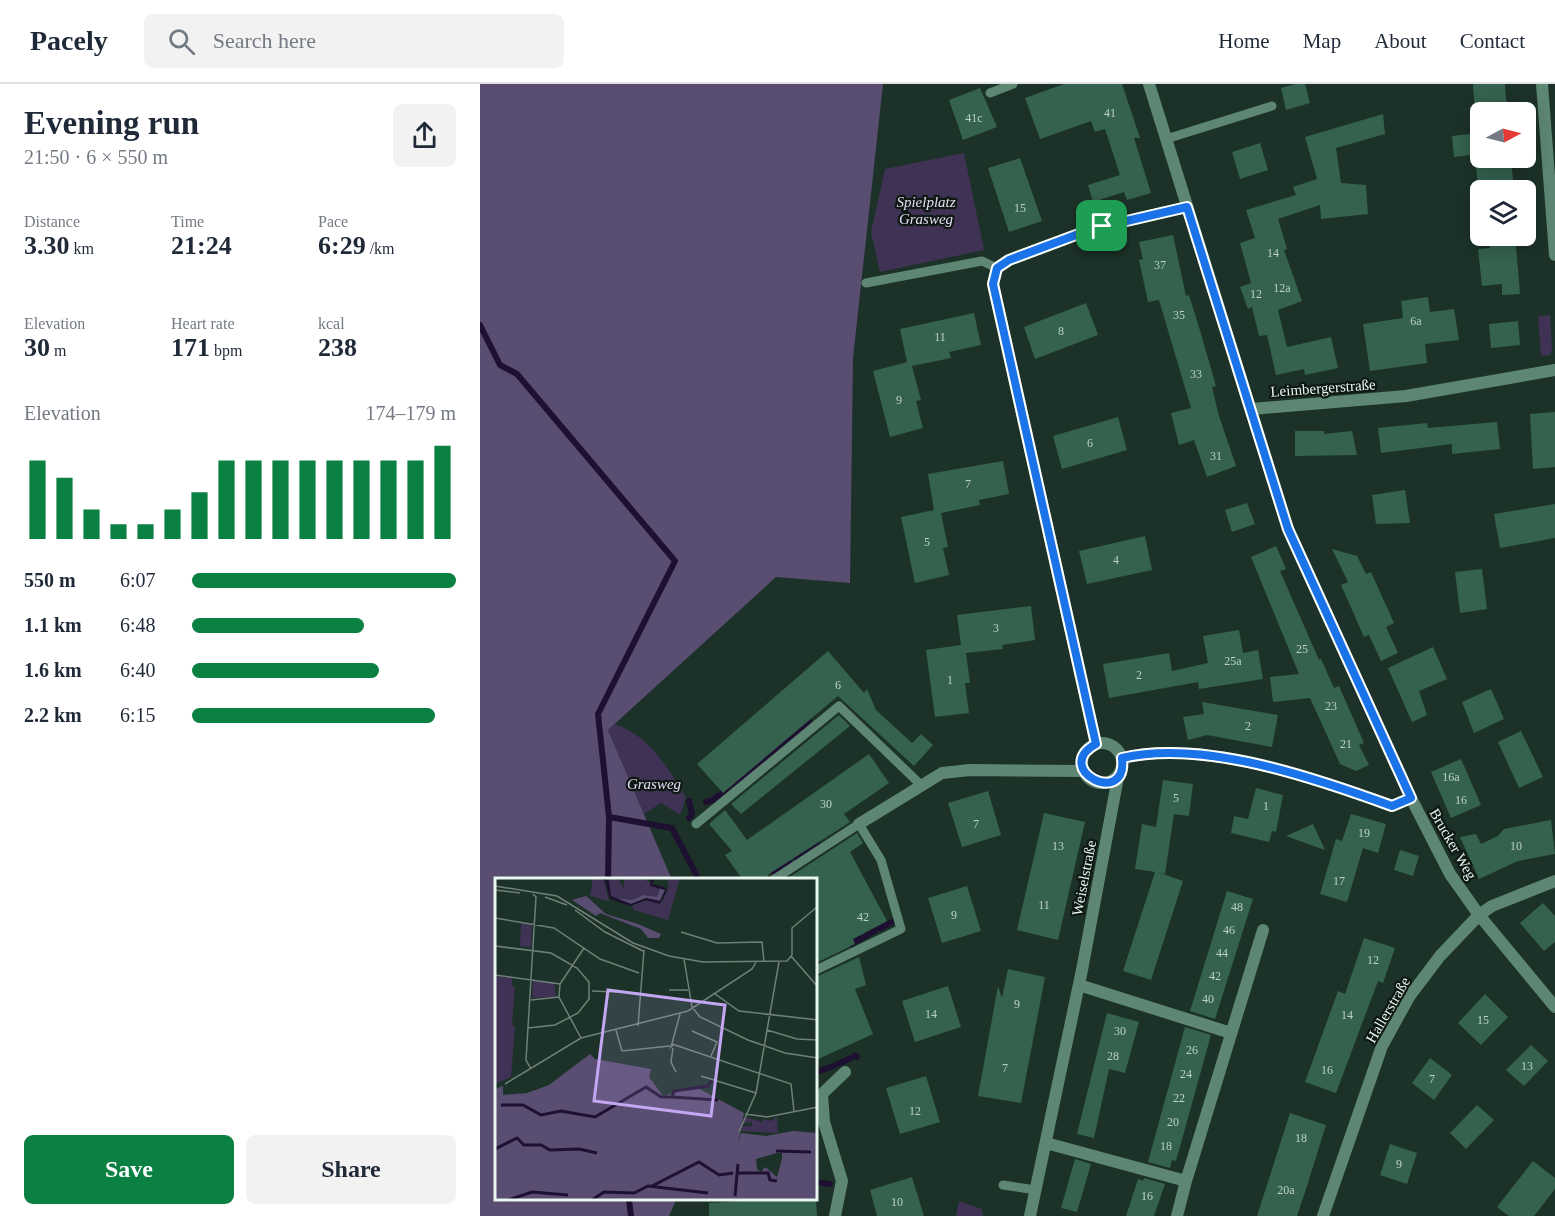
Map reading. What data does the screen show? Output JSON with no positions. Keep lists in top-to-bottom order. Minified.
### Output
{"streets":{"street":["Leimbergerstraße","Brucker Weg","Weiselstraße","Hallerstraße"]},"crossings":[["Leimbergerstraße","Brucker Weg"],["Brucker Weg","Hallerstraße"]],"parks":["Spielplatz Grasweg","Grasweg"],"house_numbers":["41","41c","15","14","37","12a","12","35","6a","8","11","33","9","6","31","7","5","4","3","25","25a","2","1","6","23","2","21","16a","5","16","30","1","7","19","13","10","17","11","48","9","42","46","44","12","42","40","9","14","14","15","30","26","28","13","7","16","24","7","22","12","20","18","18","9","20a","16","10"],"north":"right","page":{"header":"Pacely","search":"Search here","nav":["Home","Map","About","Contact"],"heading":["Evening run","21:50 · 6 × 550 m"],"stats":[["Distance","3.30 km"],["Time","21:24"],["Pace","6:29 /km"],["Elevation","30 m"],["Heart rate","171 bpm"],["kcal","238"]],"chart":["Elevation","174–179 m"],"list":[{"name":"550 m","note":"6:07"},{"name":"1.1 km","note":"6:48"},{"name":"1.6 km","note":"6:40"},{"name":"2.2 km","note":"6:15"}],"buttons":["Save","Share"]}}
